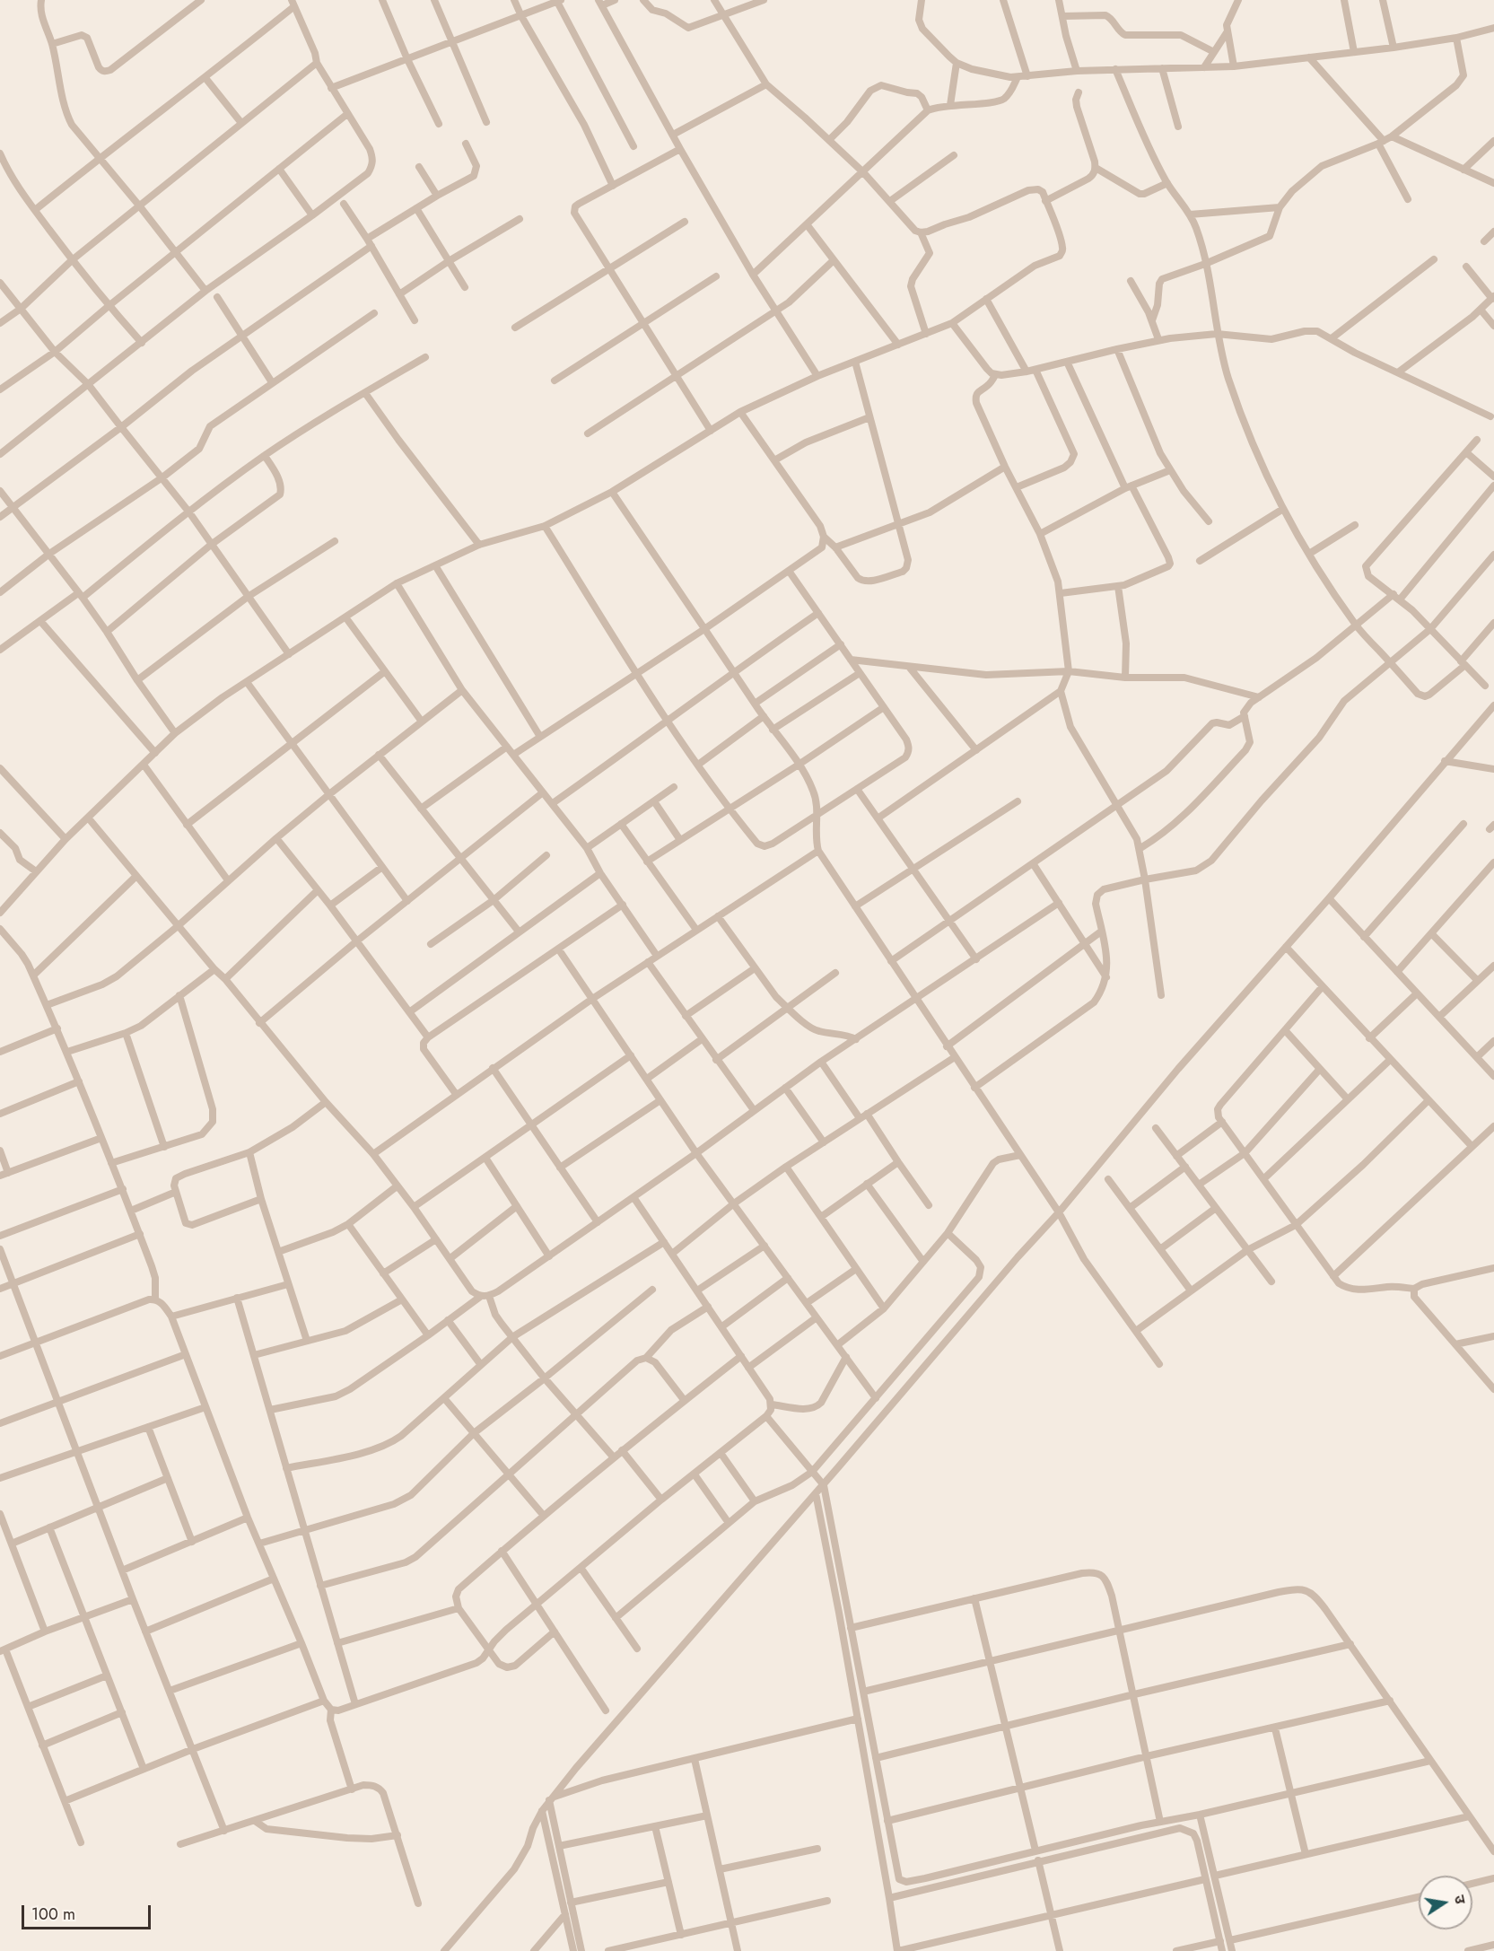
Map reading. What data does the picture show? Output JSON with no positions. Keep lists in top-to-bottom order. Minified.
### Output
{"scale_bar":"100 m","north":"right"}
